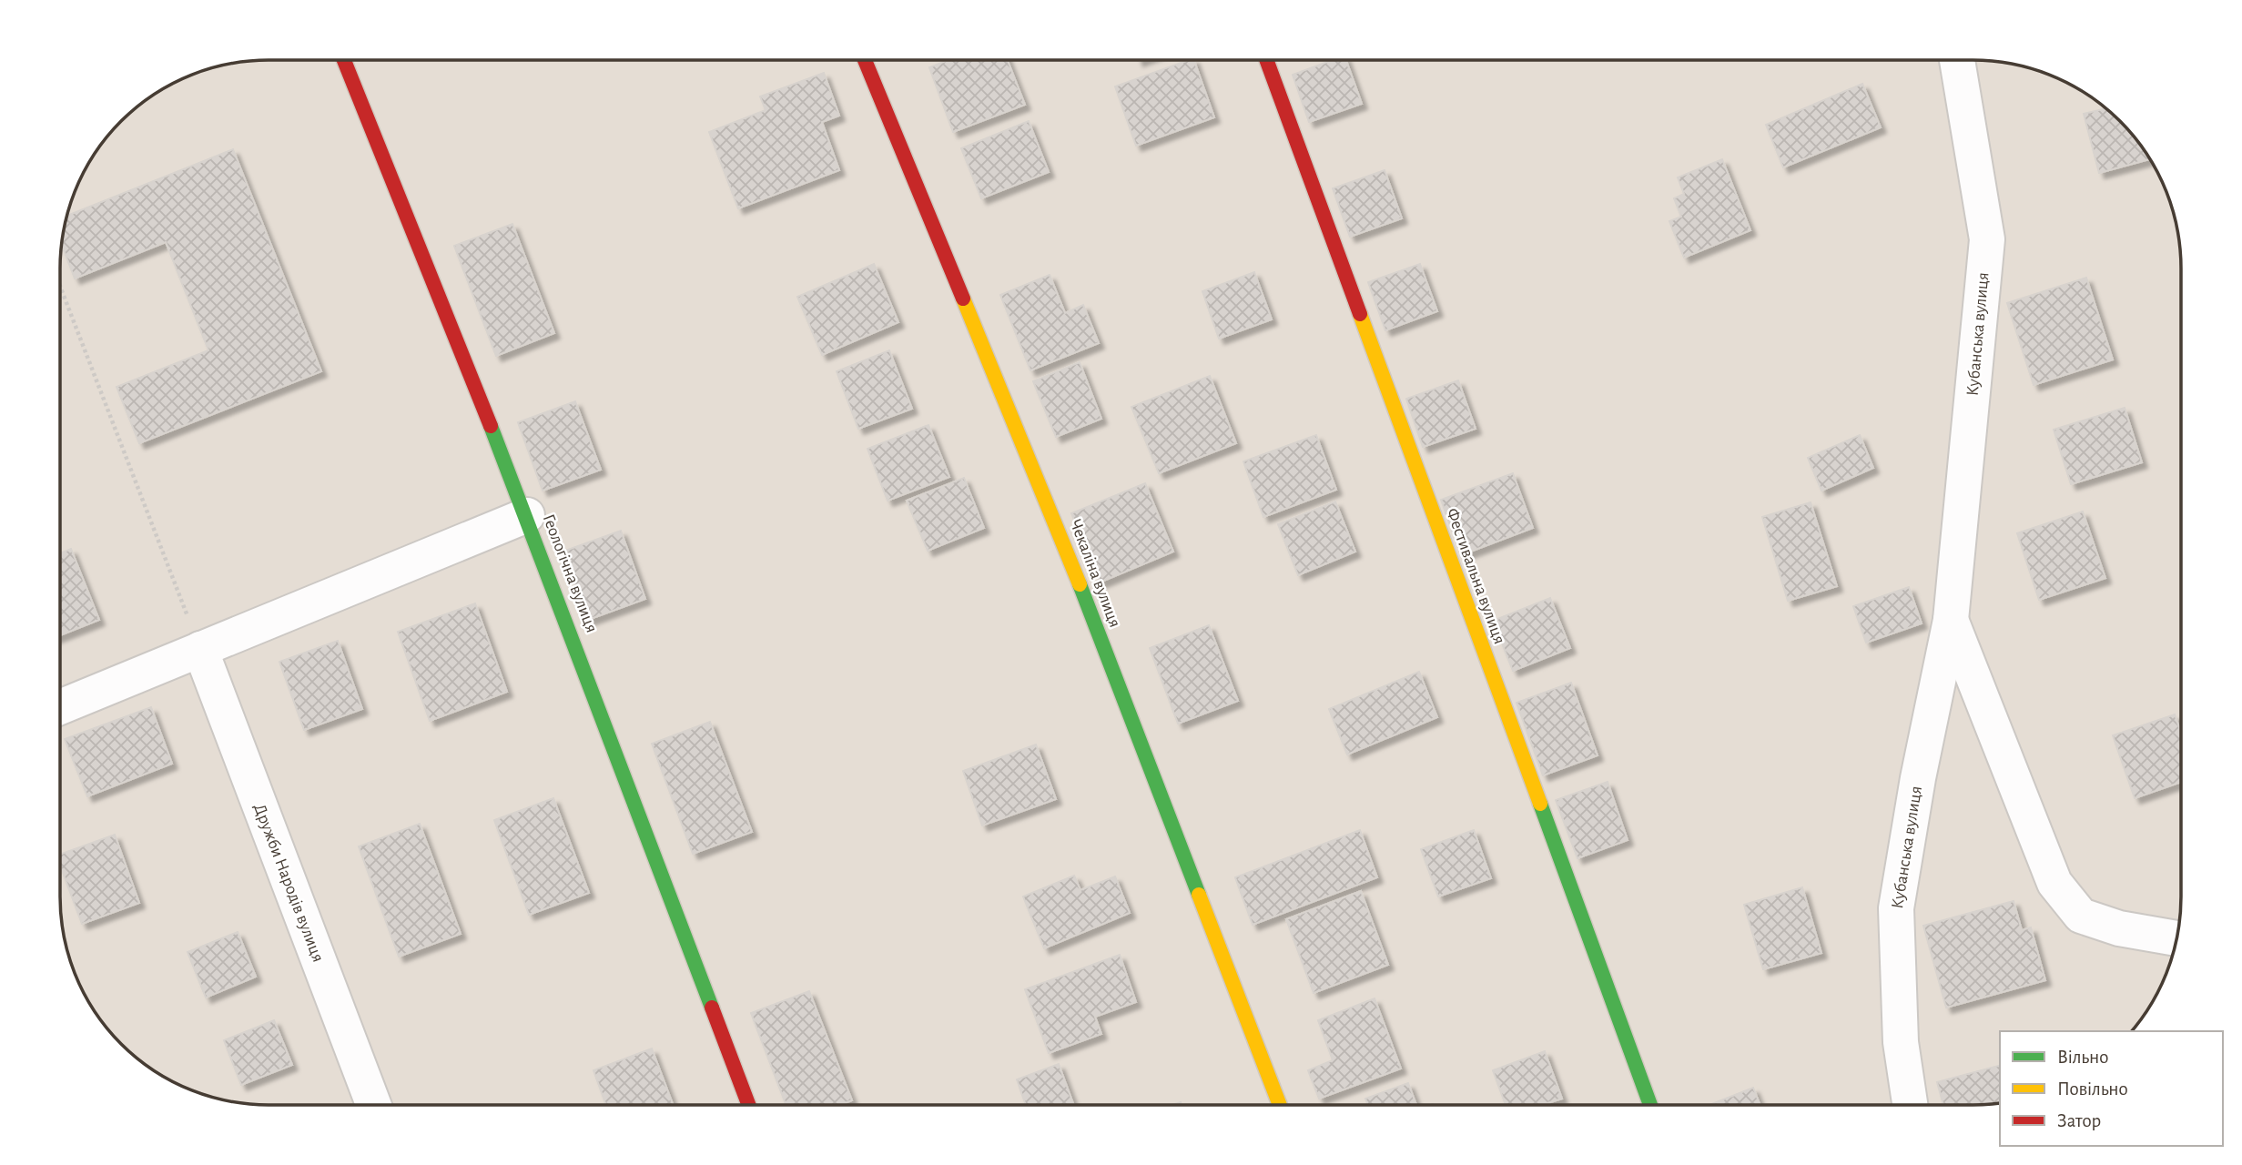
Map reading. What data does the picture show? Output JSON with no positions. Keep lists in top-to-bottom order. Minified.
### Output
{"streets":{"street":["Кубанська вулиця","Геологічна вулиця","Чекаліна вулиця","Фестивальна вулиця","Дружби Народів вулиця"]},"legend":["Вільно","Повільно","Затор"]}
